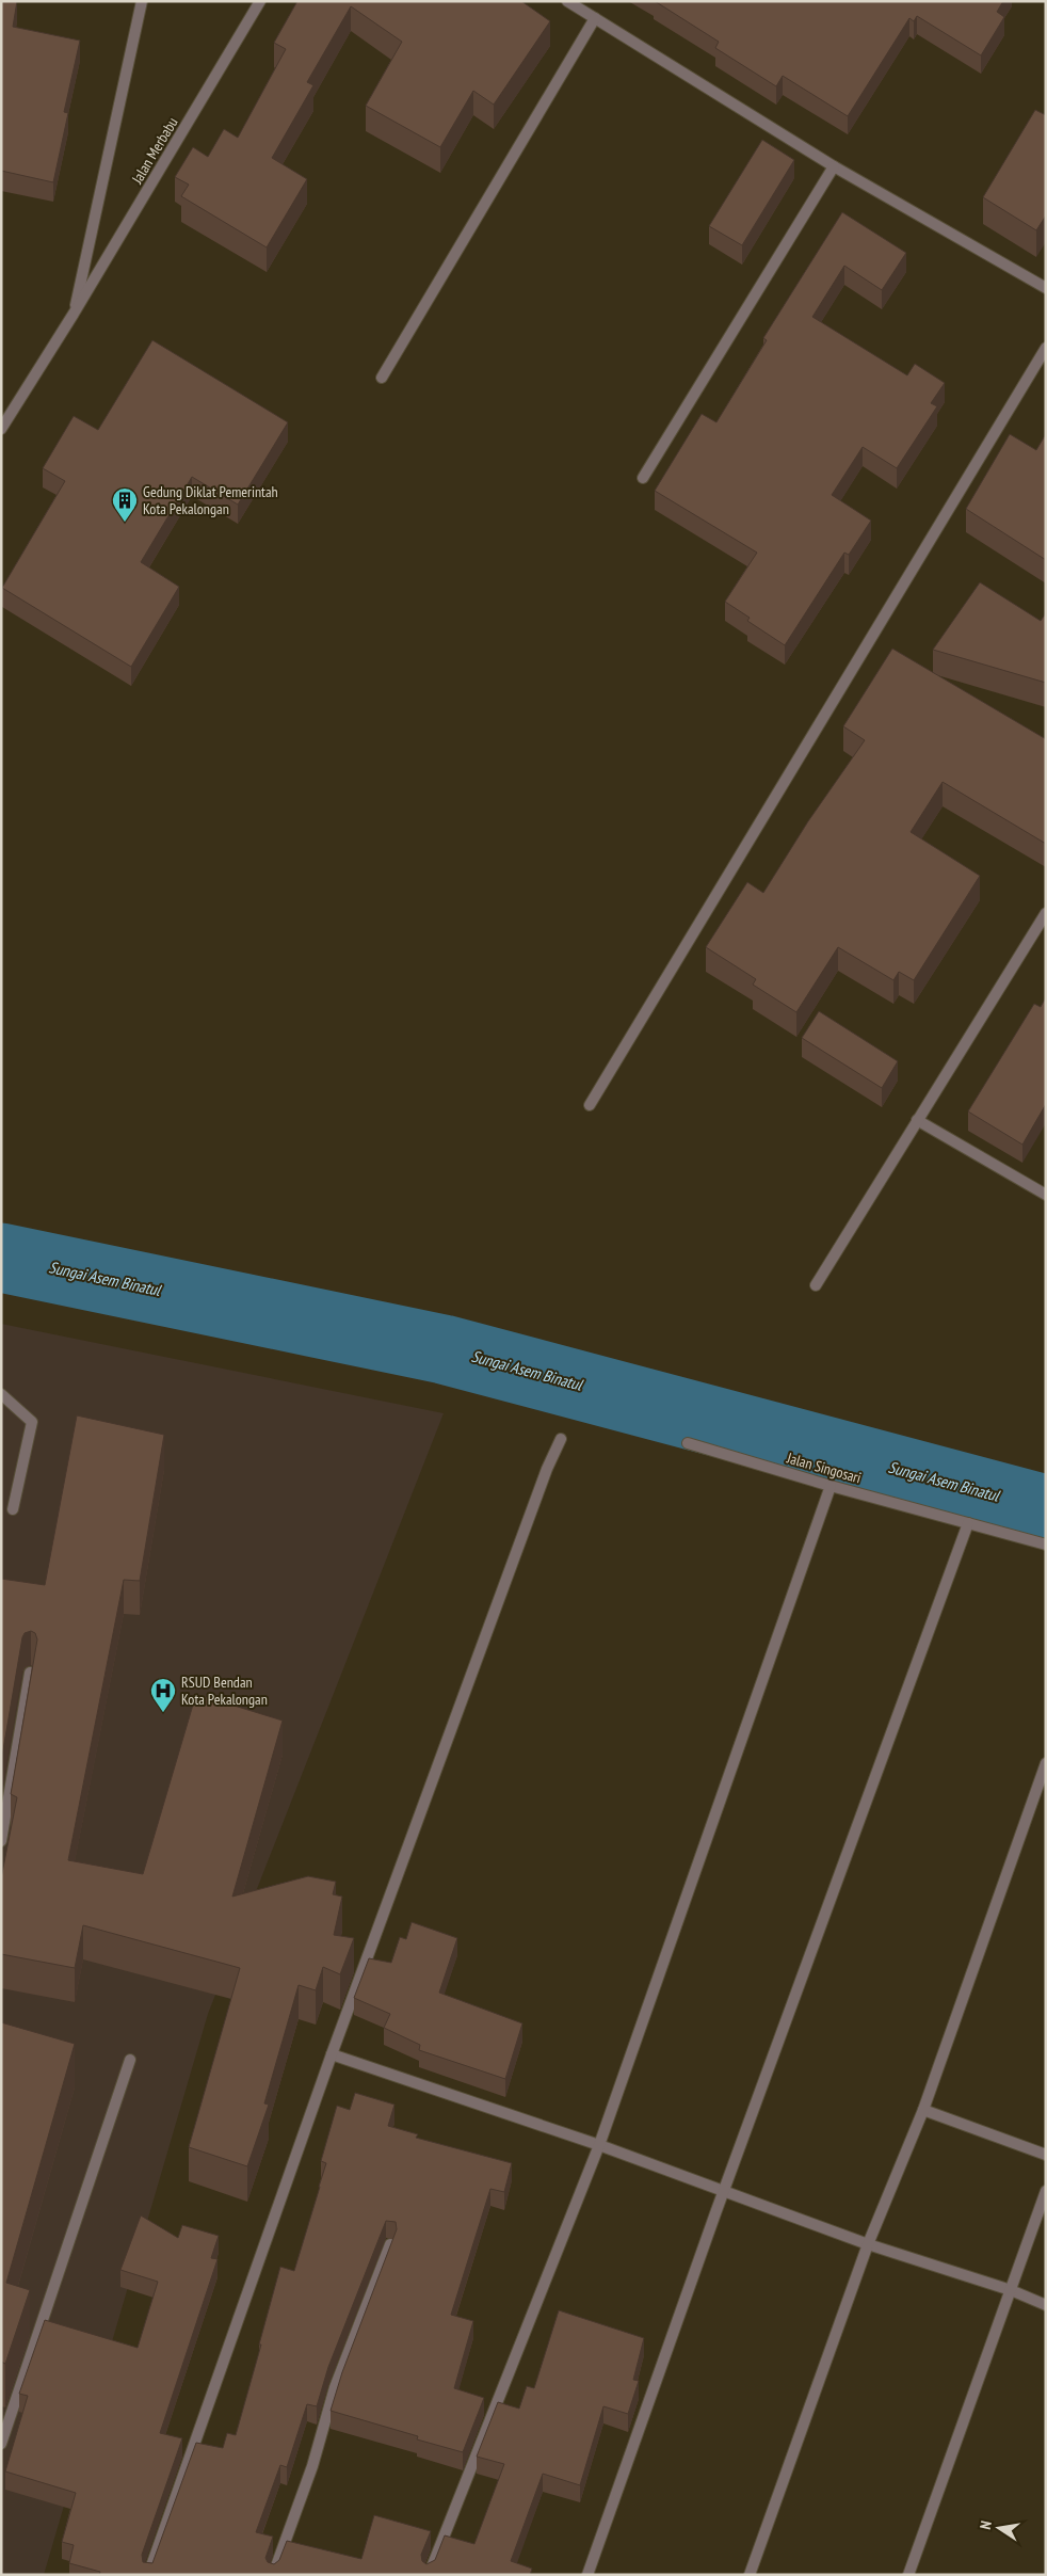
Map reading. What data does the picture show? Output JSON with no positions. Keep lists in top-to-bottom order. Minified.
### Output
{"streets":{"street":["Jalan Merbabu","Jalan Singosari"]},"water":["Sungai Asem Binatul"],"places":{"building":["Gedung Diklat Pemerintah Kota Pekalongan"],"hospital":["RSUD Bendan Kota Pekalongan"]},"north":"left"}
